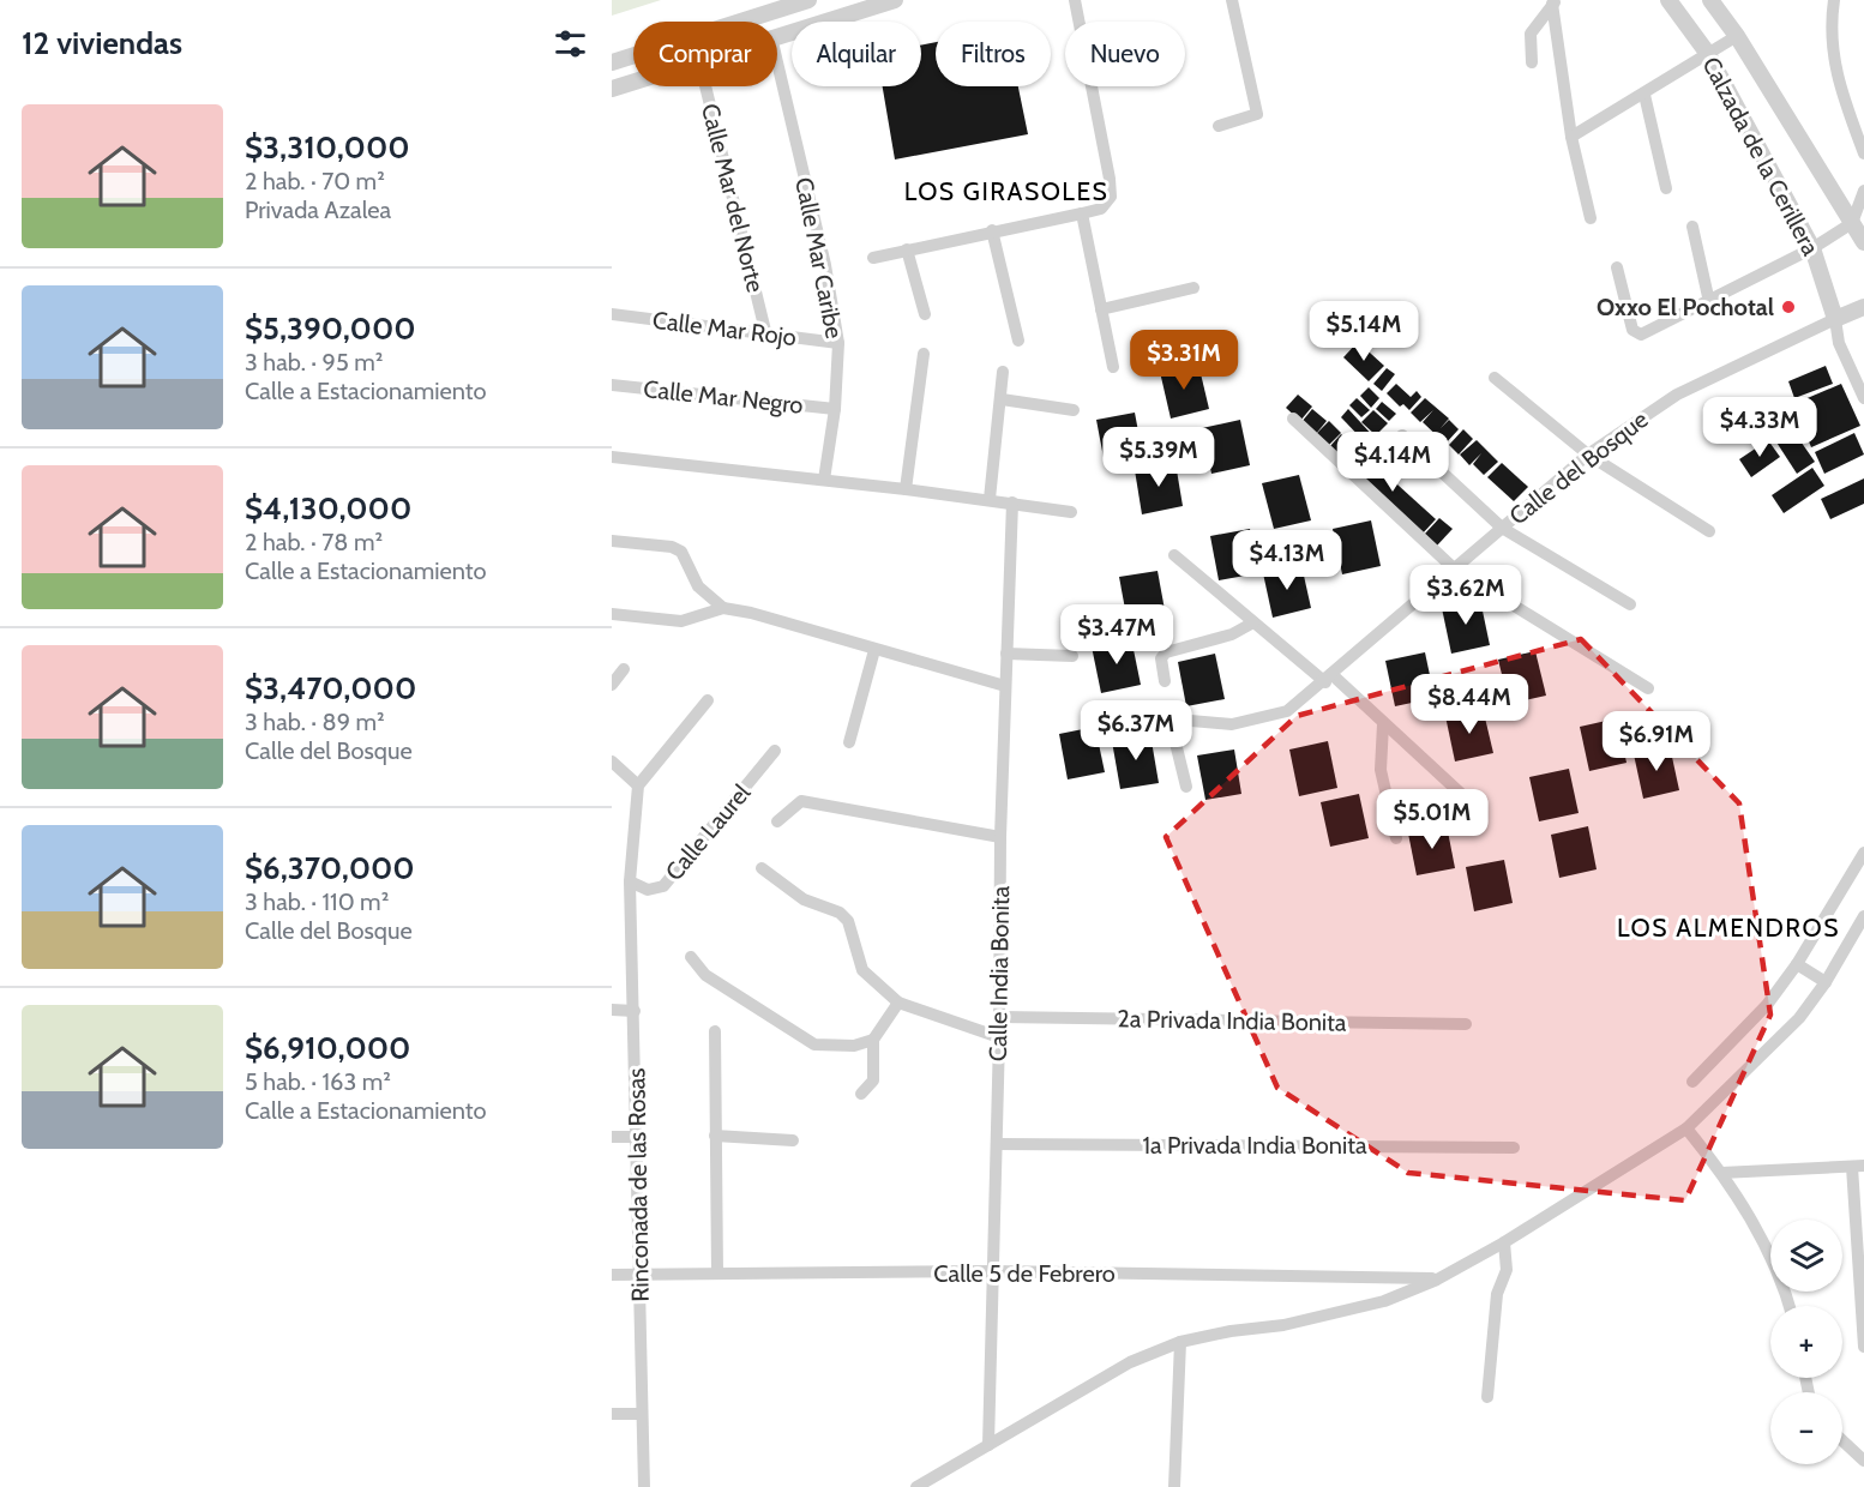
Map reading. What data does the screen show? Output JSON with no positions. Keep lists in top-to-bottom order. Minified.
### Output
{"streets":{"street":["Calzada de la Cerillera","Calle Mar del Norte","Calle Mar Caribe","Calle Mar Rojo","Calle Mar Negro","Calle del Bosque","Calle Laurel","Calle India Bonita","2a Privada India Bonita","1a Privada India Bonita","Rinconada de las Rosas","Calle 5 de Febrero"]},"crossings":[["Calzada de la Cerillera","Calle del Bosque"],["Calle Mar del Norte","Calle Mar Rojo"],["Calle Mar Caribe","Calle Mar Rojo"],["Calle Mar Caribe","Calle Mar Negro"],["Calle Laurel","Rinconada de las Rosas"],["Calle India Bonita","2a Privada India Bonita"],["Calle India Bonita","1a Privada India Bonita"],["Calle India Bonita","Calle 5 de Febrero"],["Rinconada de las Rosas","Calle 5 de Febrero"]],"districts":["LOS GIRASOLES","LOS ALMENDROS"],"places":["Oxxo El Pochotal"],"page":{"heading":"12 viviendas","chip":["Comprar","Alquilar","Filtros","Nuevo"],"list":[{"name":"$3,310,000","note":"2 hab. · 70 m² · Privada Azalea"},{"name":"$5,390,000","note":"3 hab. · 95 m² · Calle a Estacionamiento"},{"name":"$4,130,000","note":"2 hab. · 78 m² · Calle a Estacionamiento"},{"name":"$3,470,000","note":"3 hab. · 89 m² · Calle del Bosque"},{"name":"$6,370,000","note":"3 hab. · 110 m² · Calle del Bosque"},{"name":"$6,910,000","note":"5 hab. · 163 m² · Calle a Estacionamiento"}],"price":["$5.14M","$3.31M","$4.33M","$5.39M","$4.14M","$4.13M","$3.62M","$3.47M","$8.44M","$6.37M","$6.91M","$5.01M"],"map_buttons":["+","−"]}}
